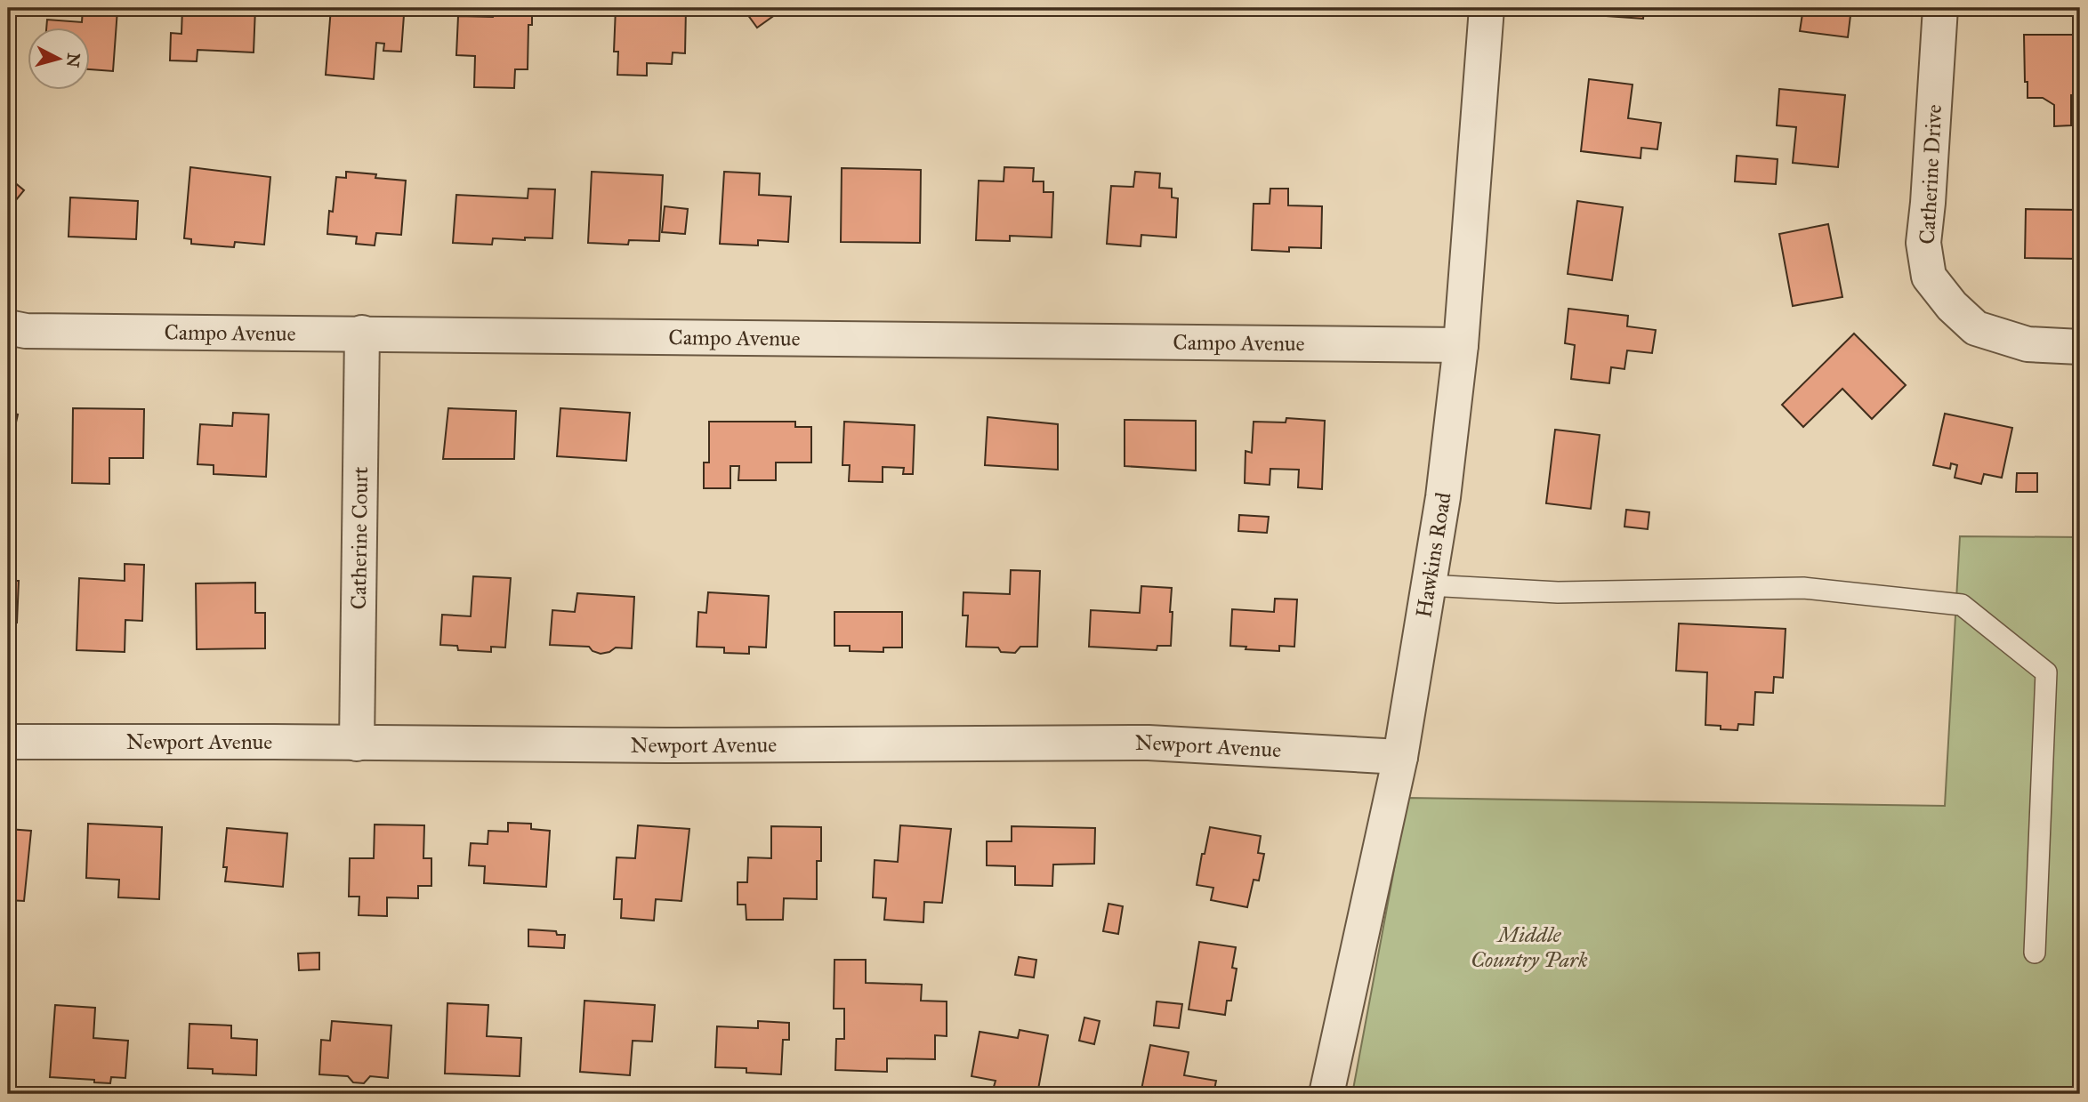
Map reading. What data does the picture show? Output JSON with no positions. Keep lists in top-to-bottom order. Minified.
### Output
{"streets":{"street":["Catherine Drive","Campo Avenue","Catherine Court","Hawkins Road","Newport Avenue"]},"crossings":[["Campo Avenue","Catherine Court"],["Campo Avenue","Hawkins Road"],["Catherine Court","Newport Avenue"],["Hawkins Road","Newport Avenue"]],"parks":["Middle Country Park"],"north":"right"}
